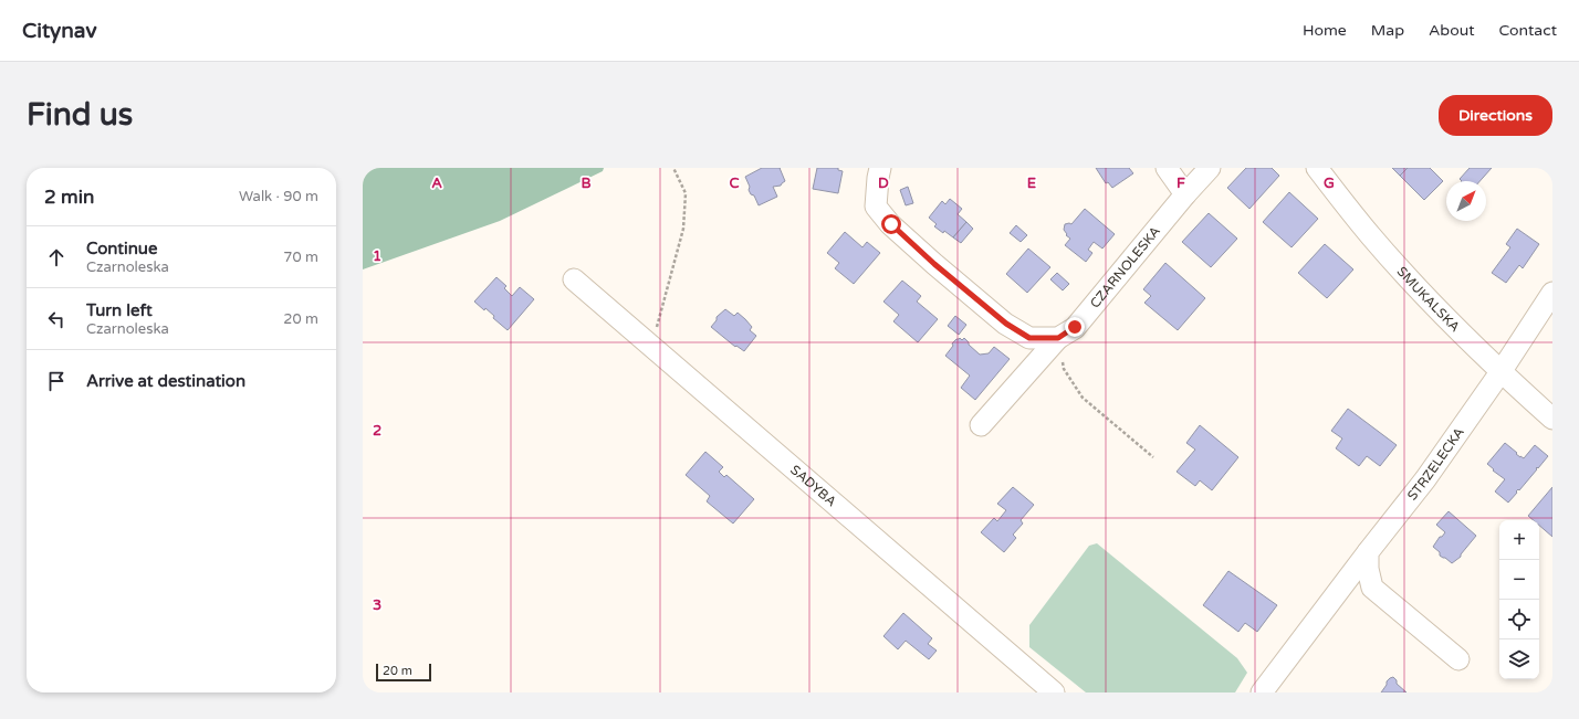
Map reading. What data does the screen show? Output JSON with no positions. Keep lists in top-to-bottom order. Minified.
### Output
{"streets":{"street":["CZARNOLESKA","SMUKALSKA","STRZELECKA","SADYBA"]},"crossings":[["SMUKALSKA","STRZELECKA"]],"scale_bar":"20 m","north":"top right","page":{"header":"Citynav","nav":["Home","Map","About","Contact"],"buttons":"Directions","title":"Find us","heading":["2 min","Walk · 90 m"],"list":[["Continue","Czarnoleska","70 m"],["Turn left","Czarnoleska","20 m"],"Arrive at destination"],"map_buttons":["+","−"],"scale":"20 m"},"grid":{"columns":["A","B","C","D","E","F","G"],"rows":["1","2","3"]}}
